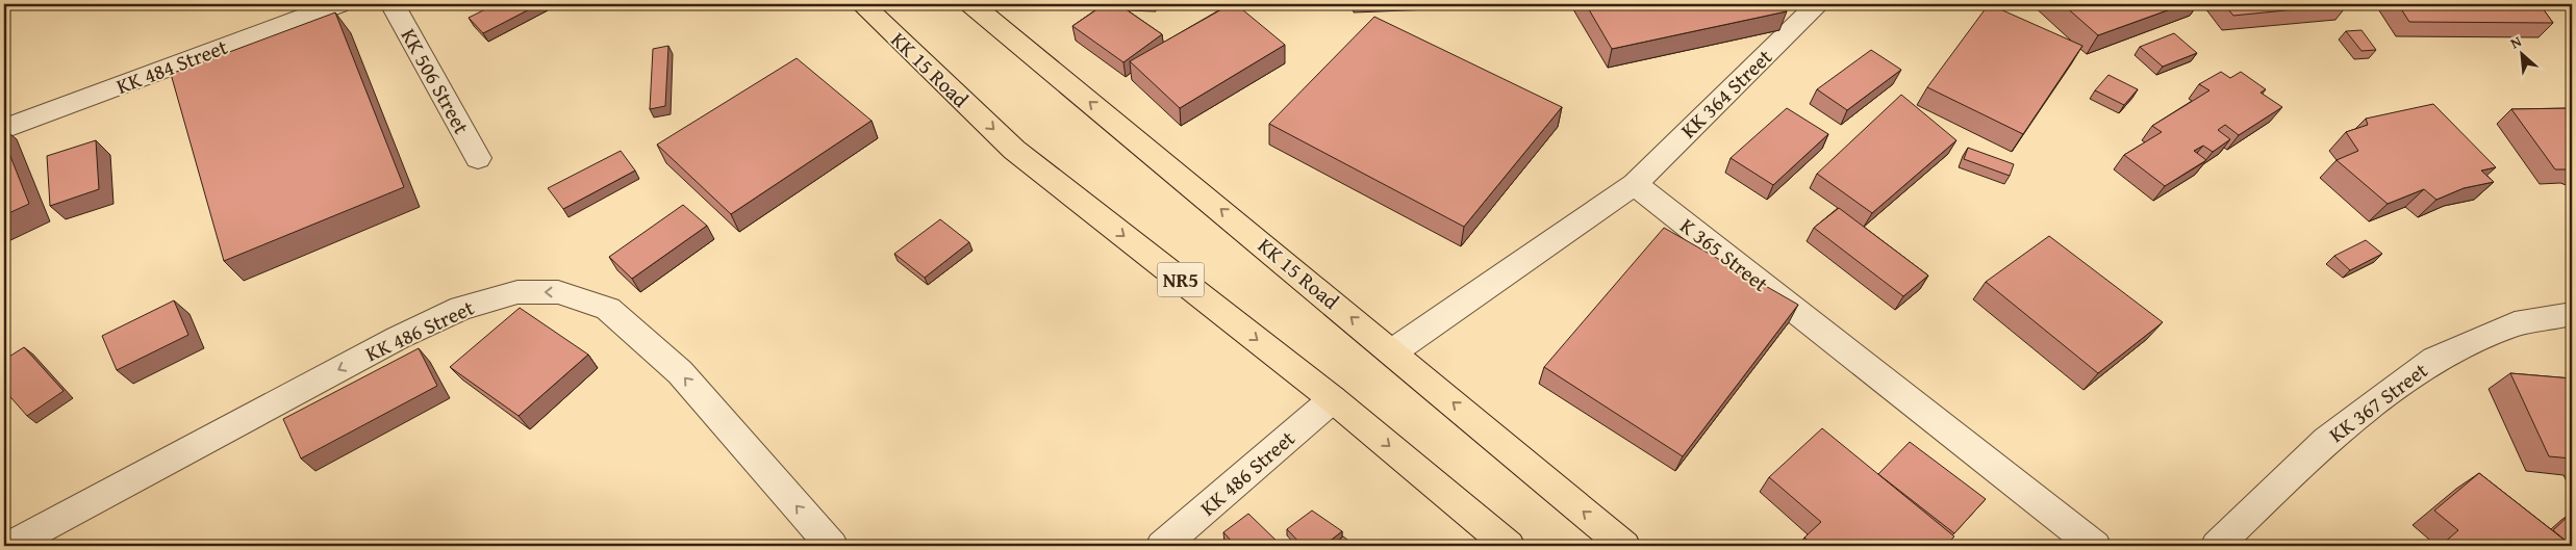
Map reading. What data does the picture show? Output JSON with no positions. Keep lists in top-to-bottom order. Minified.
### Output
{"streets":{"highway":["KK 15 Road","NR5"],"street":["KK 484 Street","KK 506 Street","KK 364 Street","K 365 Street","KK 486 Street","KK 367 Street"]},"crossings":[["KK 15 Road","KK 486 Street"],["KK 364 Street","K 365 Street"]],"one_way":["KK 486 Street"],"north":"top left"}
